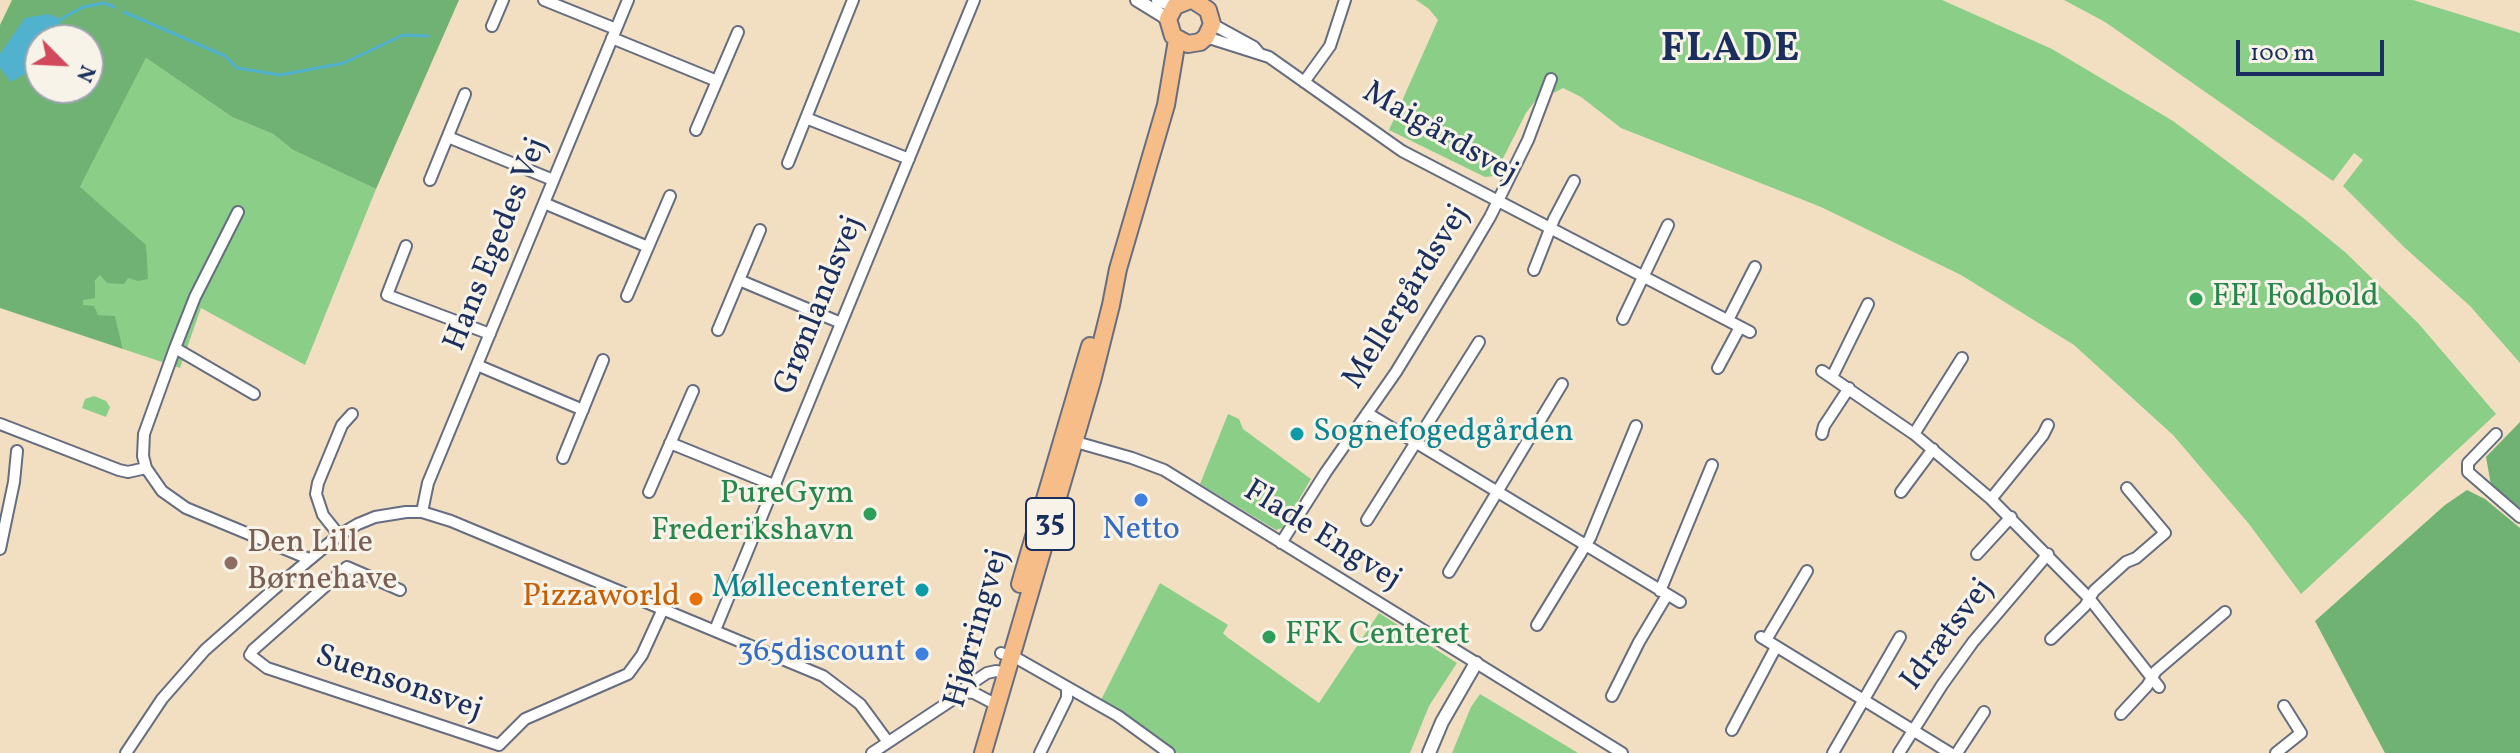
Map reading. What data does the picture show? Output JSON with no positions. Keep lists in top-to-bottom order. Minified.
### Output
{"streets":{"main road":["35","Hjørringvej"],"street":["Maigårdsvej","Hans Egedes Vej","Mellergårdsvej","Grønlandsvej","Flade Engvej","Idrætsvej","Suensonsvej"]},"crossings":[["Maigårdsvej","Mellergårdsvej"],["Maigårdsvej","Hjørringvej"],["Mellergårdsvej","Flade Engvej"],["Flade Engvej","Hjørringvej"]],"districts":["FLADE"],"places":["FFI Fodbold","Sognefogedgården","Netto","PureGym Frederikshavn","Den Lille Børnehave","Møllecenteret","Pizzaworld","FFK Centeret","365discount"],"scale_bar":"100 m","north":"bottom right"}
